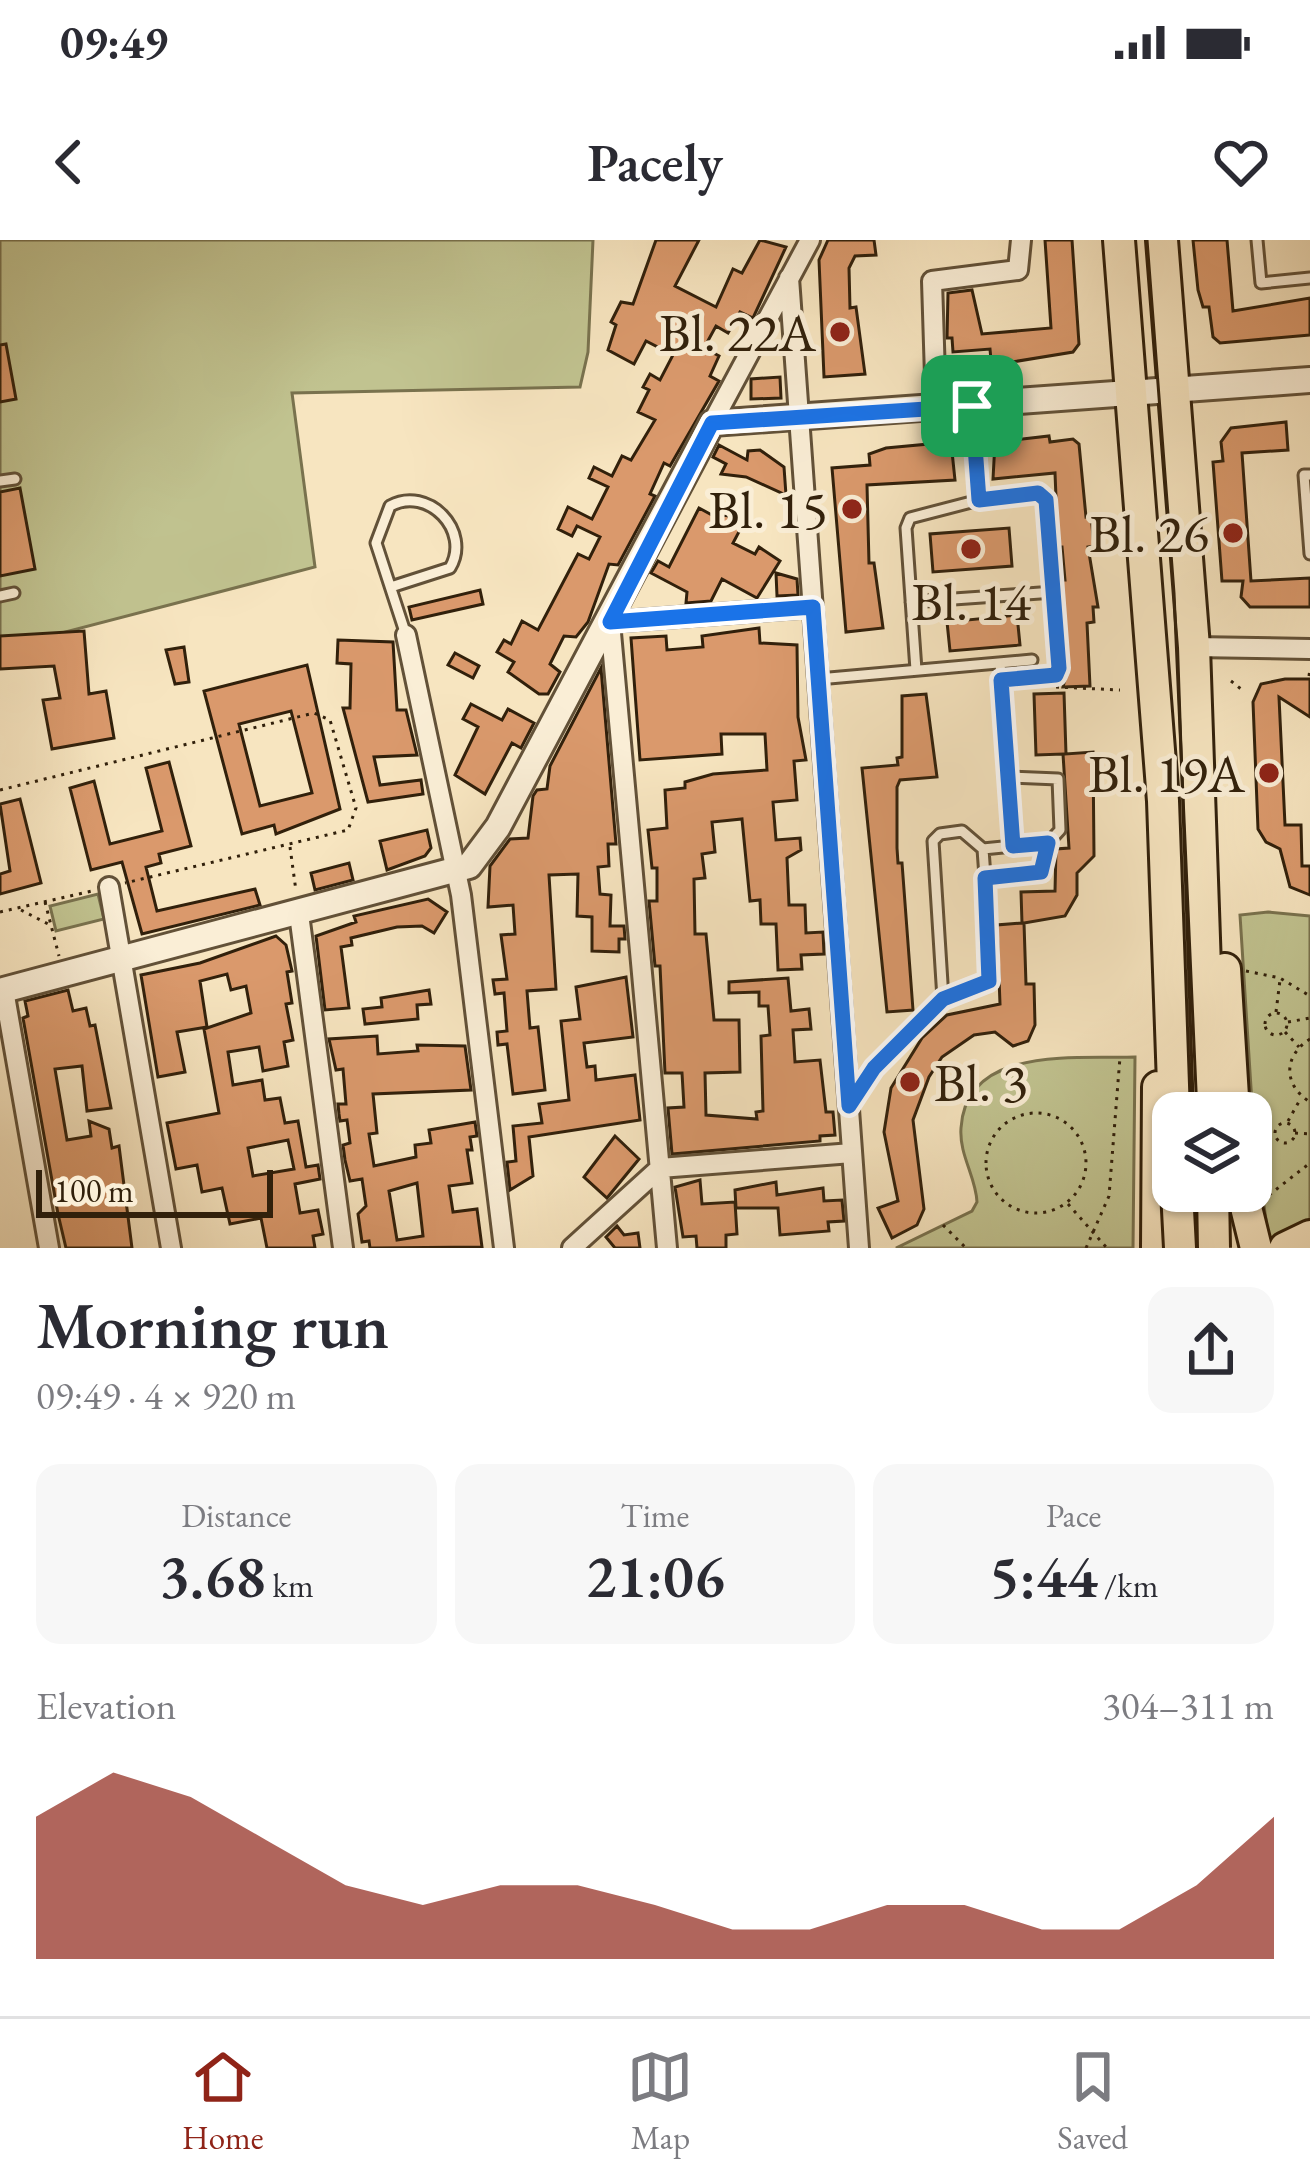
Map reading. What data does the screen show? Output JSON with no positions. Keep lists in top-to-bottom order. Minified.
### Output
{"places":["Bl. 22A","Bl. 15","Bl. 26","Bl. 14","Bl. 19A","Bl. 3"],"scale_bar":"100 m","page":{"status":"09:49","header":"Pacely","scale":"100 m","heading":["Morning run","09:49 · 4 × 920 m"],"stats":[["Distance","3.68 km"],["Time","21:06"],["Pace","5:44 /km"]],"chart":["Elevation","304–311 m"],"tabs":["Home","Map","Saved"]}}
